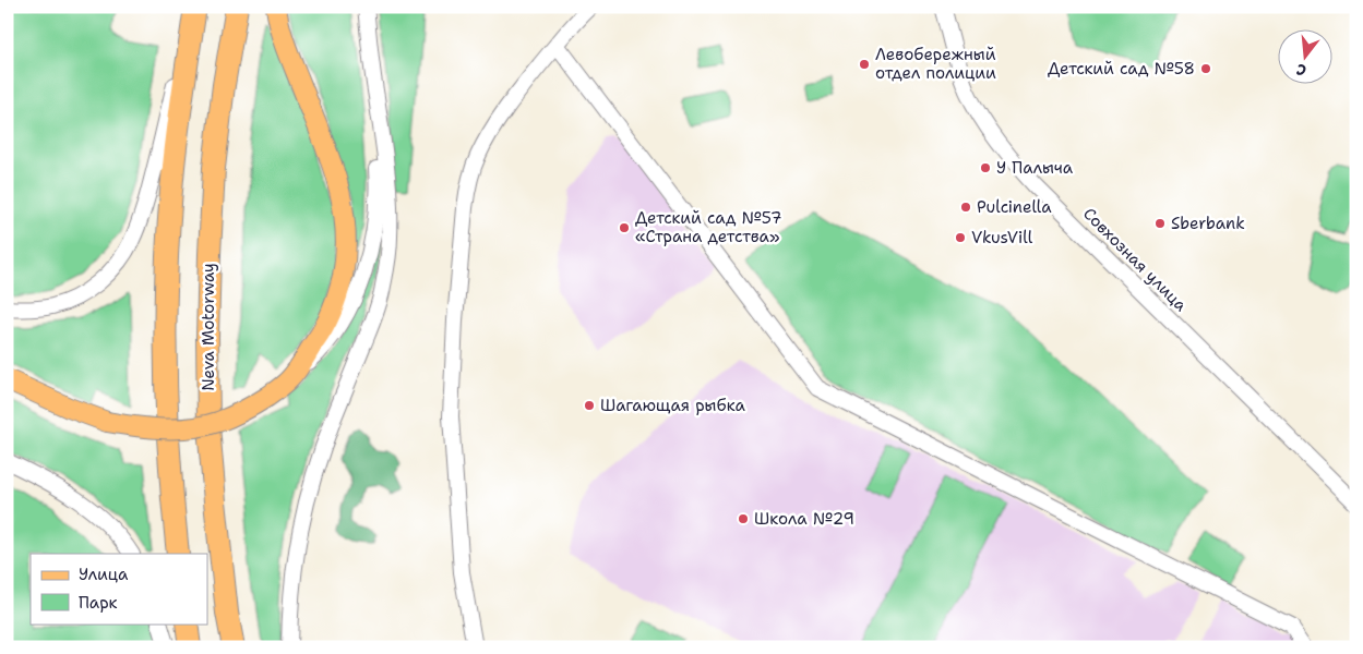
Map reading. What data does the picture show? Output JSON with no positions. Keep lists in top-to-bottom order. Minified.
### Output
{"streets":{"highway":["Neva Motorway"],"street":["Совхозная улица"]},"places":["Левобережный отдел полиции","Детский сад №58","У Палыча","Pulcinella","Sberbank","Детский сад №57 «Страна детства»","VkusVill","Шагающая рыбка","Школа №29"],"legend":["Улица","Парк"],"north":"bottom"}
